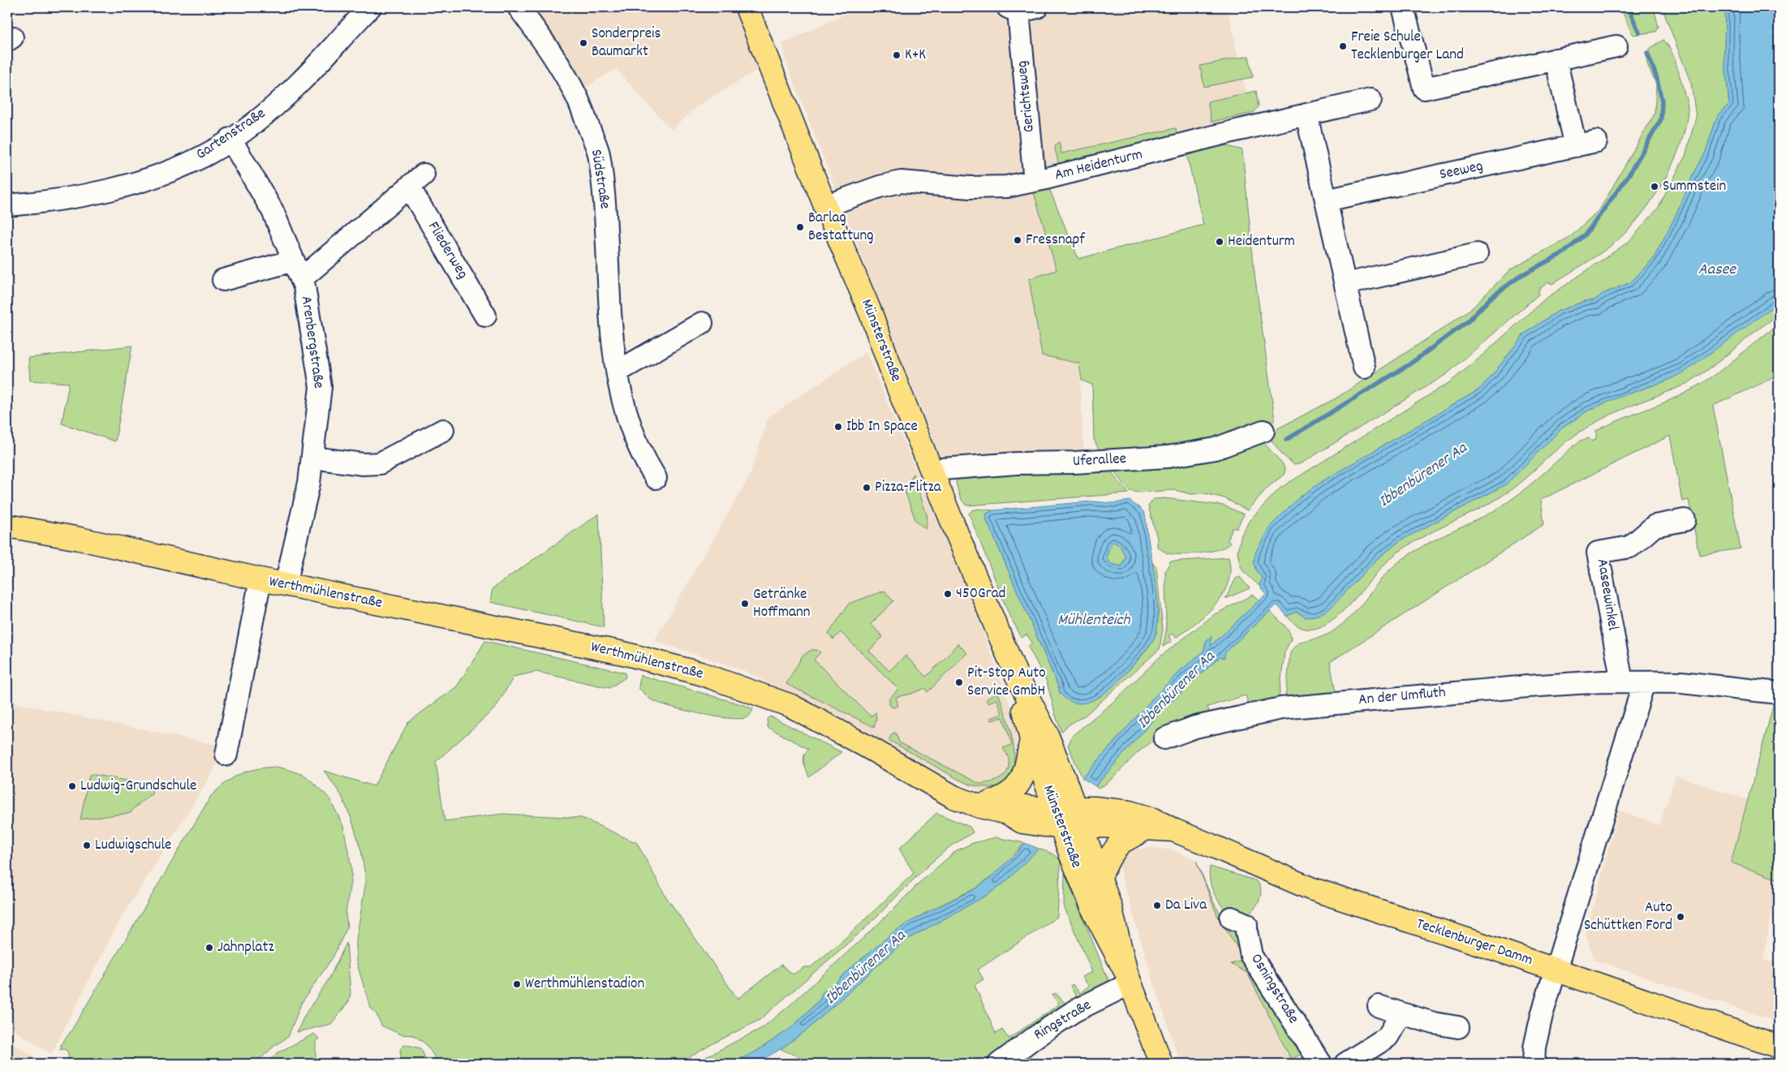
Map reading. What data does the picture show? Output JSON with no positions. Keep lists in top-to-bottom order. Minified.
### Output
{"streets":{"main road":["Münsterstraße","Werthmühlenstraße","Tecklenburger Damm"],"street":["Gerichtsweg","Gartenstraße","Am Heidenturm","Seeweg","Südstraße","Fliederweg","Arenbergstraße","Uferallee","Aaseewinkel","An der Umfluth","Osningstraße","Ringstraße"]},"crossings":[["Gerichtsweg","Am Heidenturm"],["Gartenstraße","Arenbergstraße"],["Am Heidenturm","Münsterstraße"],["Fliederweg","Arenbergstraße"],["Münsterstraße","Uferallee"],["Münsterstraße","Werthmühlenstraße"],["Münsterstraße","Tecklenburger Damm"],["Münsterstraße","Ringstraße"],["Arenbergstraße","Werthmühlenstraße"],["Werthmühlenstraße","Tecklenburger Damm"],["Aaseewinkel","An der Umfluth"]],"water":["Aasee","Ibbenbürener Aa","Mühlenteich"],"places":["Sonderpreis Baumarkt","Freie Schule Tecklenburger Land","K+K","Summstein","Barlag Bestattung","Fressnapf","Heidenturm","Ibb In Space","Pizza-Flitza","450Grad","Getränke Hoffmann","Pit-Stop Auto Service GmbH","Ludwig-Grundschule","Ludwigschule","Da Liva","Auto Schüttken Ford","Jahnplatz","Werthmühlenstadion"]}
